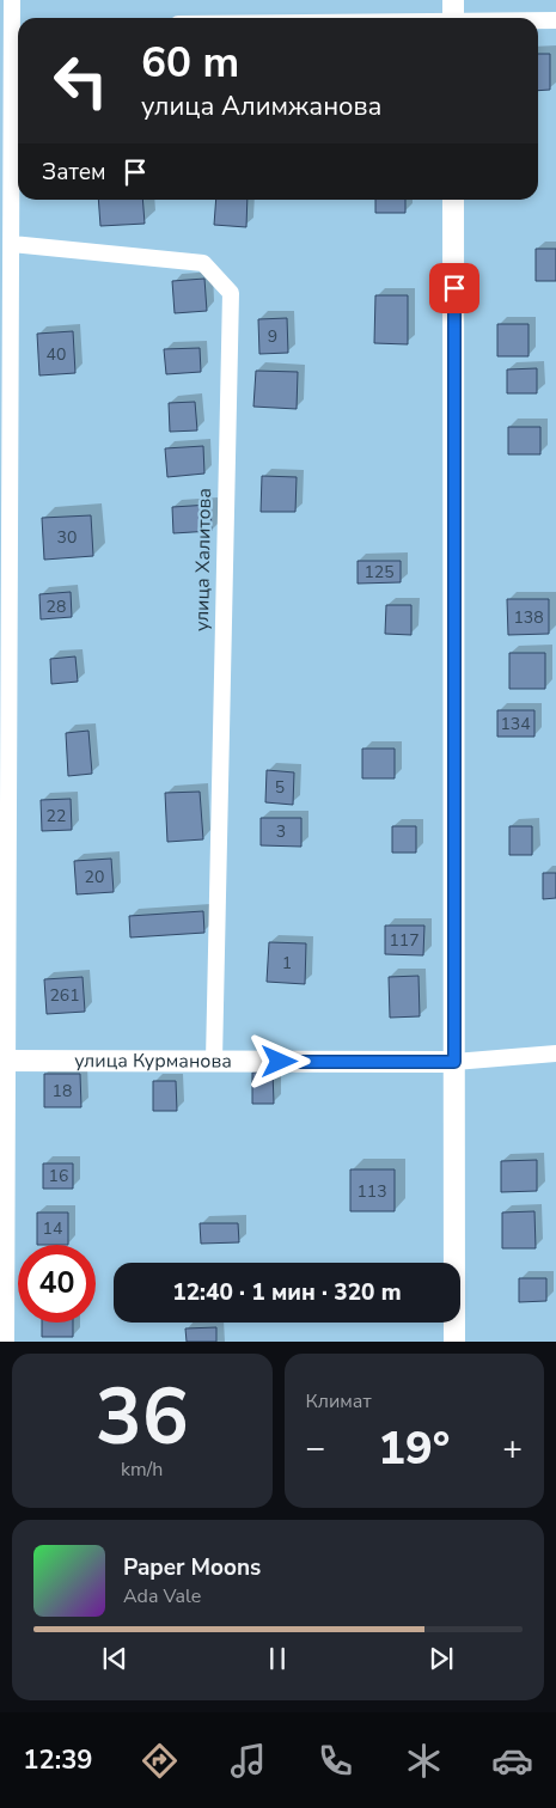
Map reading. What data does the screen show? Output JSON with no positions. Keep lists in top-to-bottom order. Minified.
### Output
{"streets":{"street":["улица Халитова","улица Курманова"]},"crossings":[["улица Халитова","улица Курманова"]],"house_numbers":["9","40","30","125","28","138","134","5","22","3","20","117","1","261","18","16","113","14"],"page":{"turn":["60 m","улица Алимжанова"],"then":"Затем","limit":"40","trip":"12:40 · 1 мин · 320 m","tile":[["36","km/h"],"Климат"],"heat":["−","19°","+"],"song":["Paper Moons","Ada Vale"],"tabs":"12:39"}}
